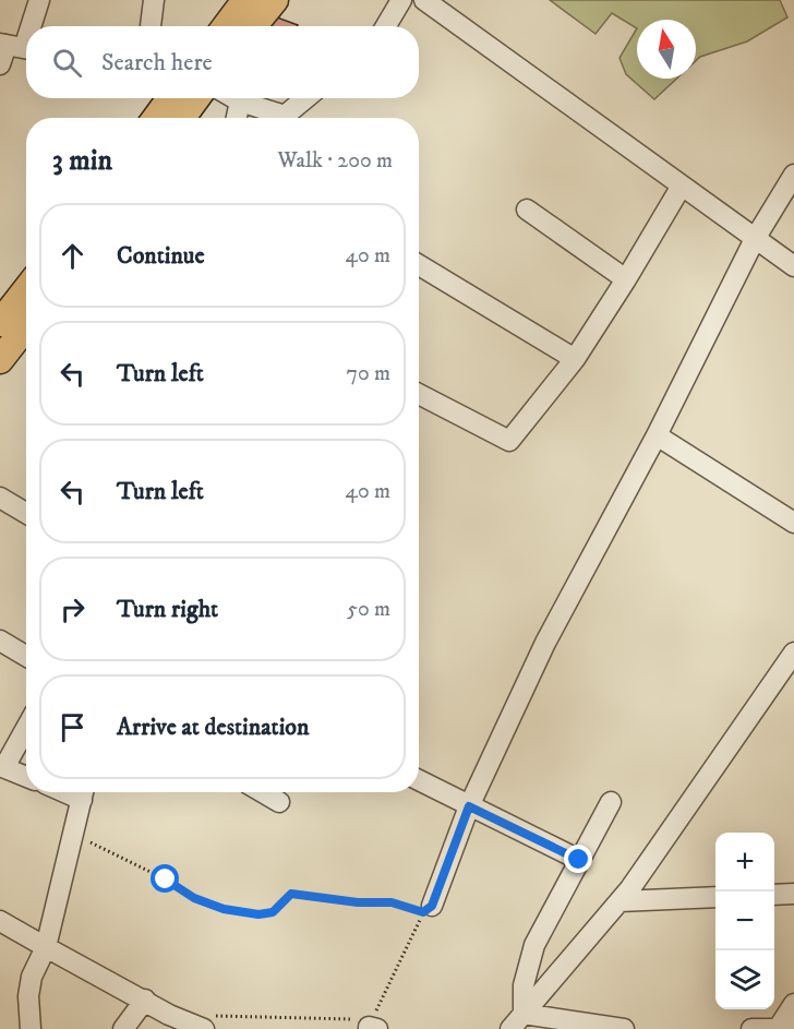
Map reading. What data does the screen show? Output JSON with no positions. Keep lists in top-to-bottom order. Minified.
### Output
{"north":"top","page":{"search":"Search here","heading":["3 min","Walk · 200 m"],"list":[["Continue","40 m"],["Turn left","70 m"],["Turn left","40 m"],["Turn right","50 m"],"Arrive at destination"],"map_buttons":["+","−"]}}
